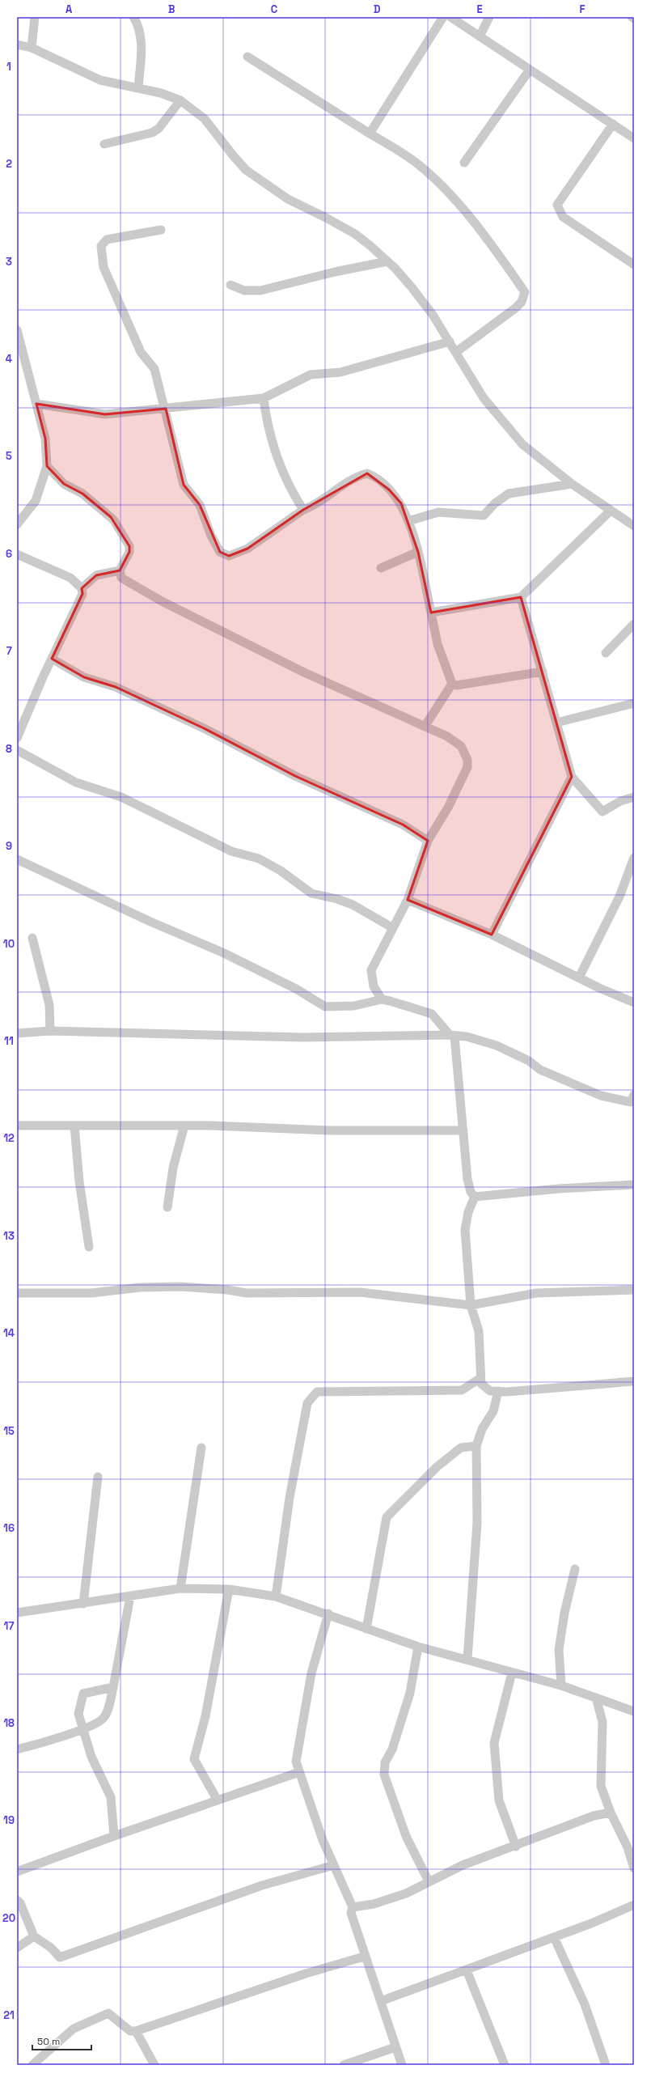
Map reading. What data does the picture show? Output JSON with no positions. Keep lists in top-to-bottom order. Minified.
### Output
{"scale_bar":"50 m","grid":{"columns":["A","B","C","D","E","F"],"rows":["1","2","3","4","5","6","7","8","9","10","11","12","13","14","15","16","17","18","19","20","21"]}}
